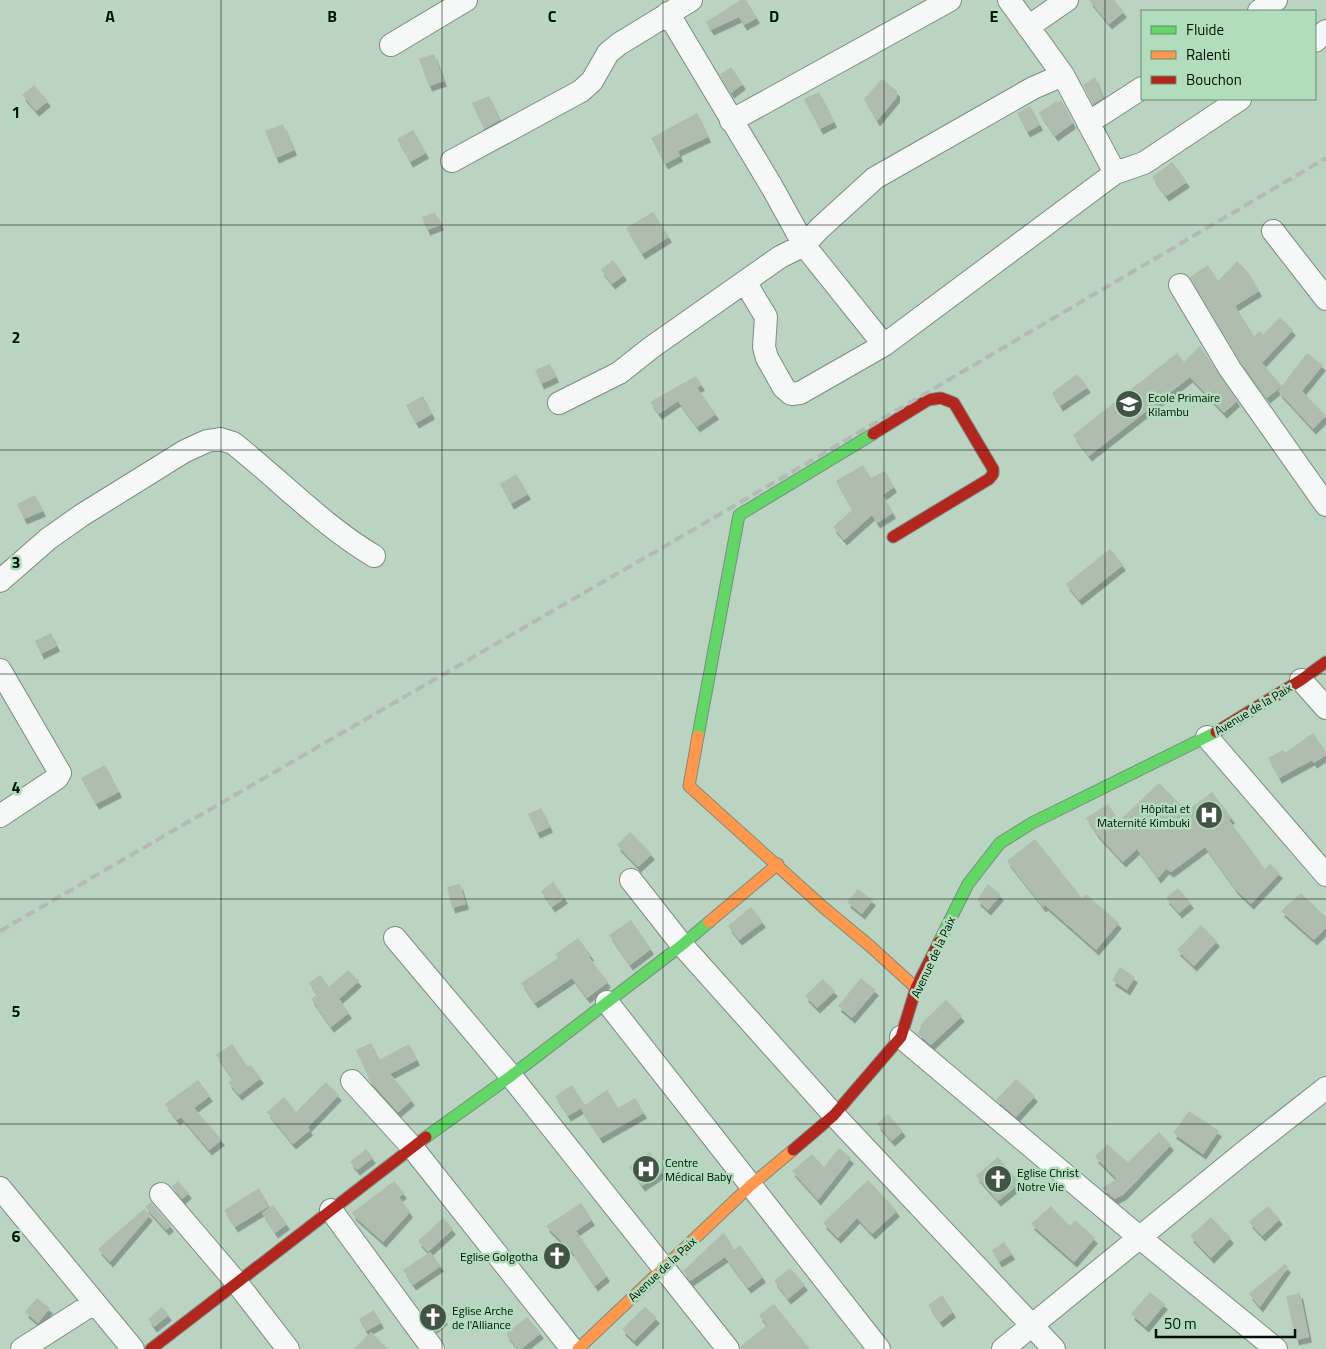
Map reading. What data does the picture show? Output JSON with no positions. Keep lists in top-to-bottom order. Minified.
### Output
{"streets":{"street":["Avenue de la Paix"]},"places":{"school or university":["Ecole Primaire Kilambu"],"hospital":["Hôpital et Maternité Kimbuki","Centre Médical Baby"],"church":["Eglise Christ Notre Vie","Eglise Golgotha","Eglise Arche de l'Alliance"]},"legend":["Fluide","Ralenti","Bouchon"],"scale_bar":"50 m","grid":{"columns":["A","B","C","D","E"],"rows":["1","2","3","4","5","6"]}}
